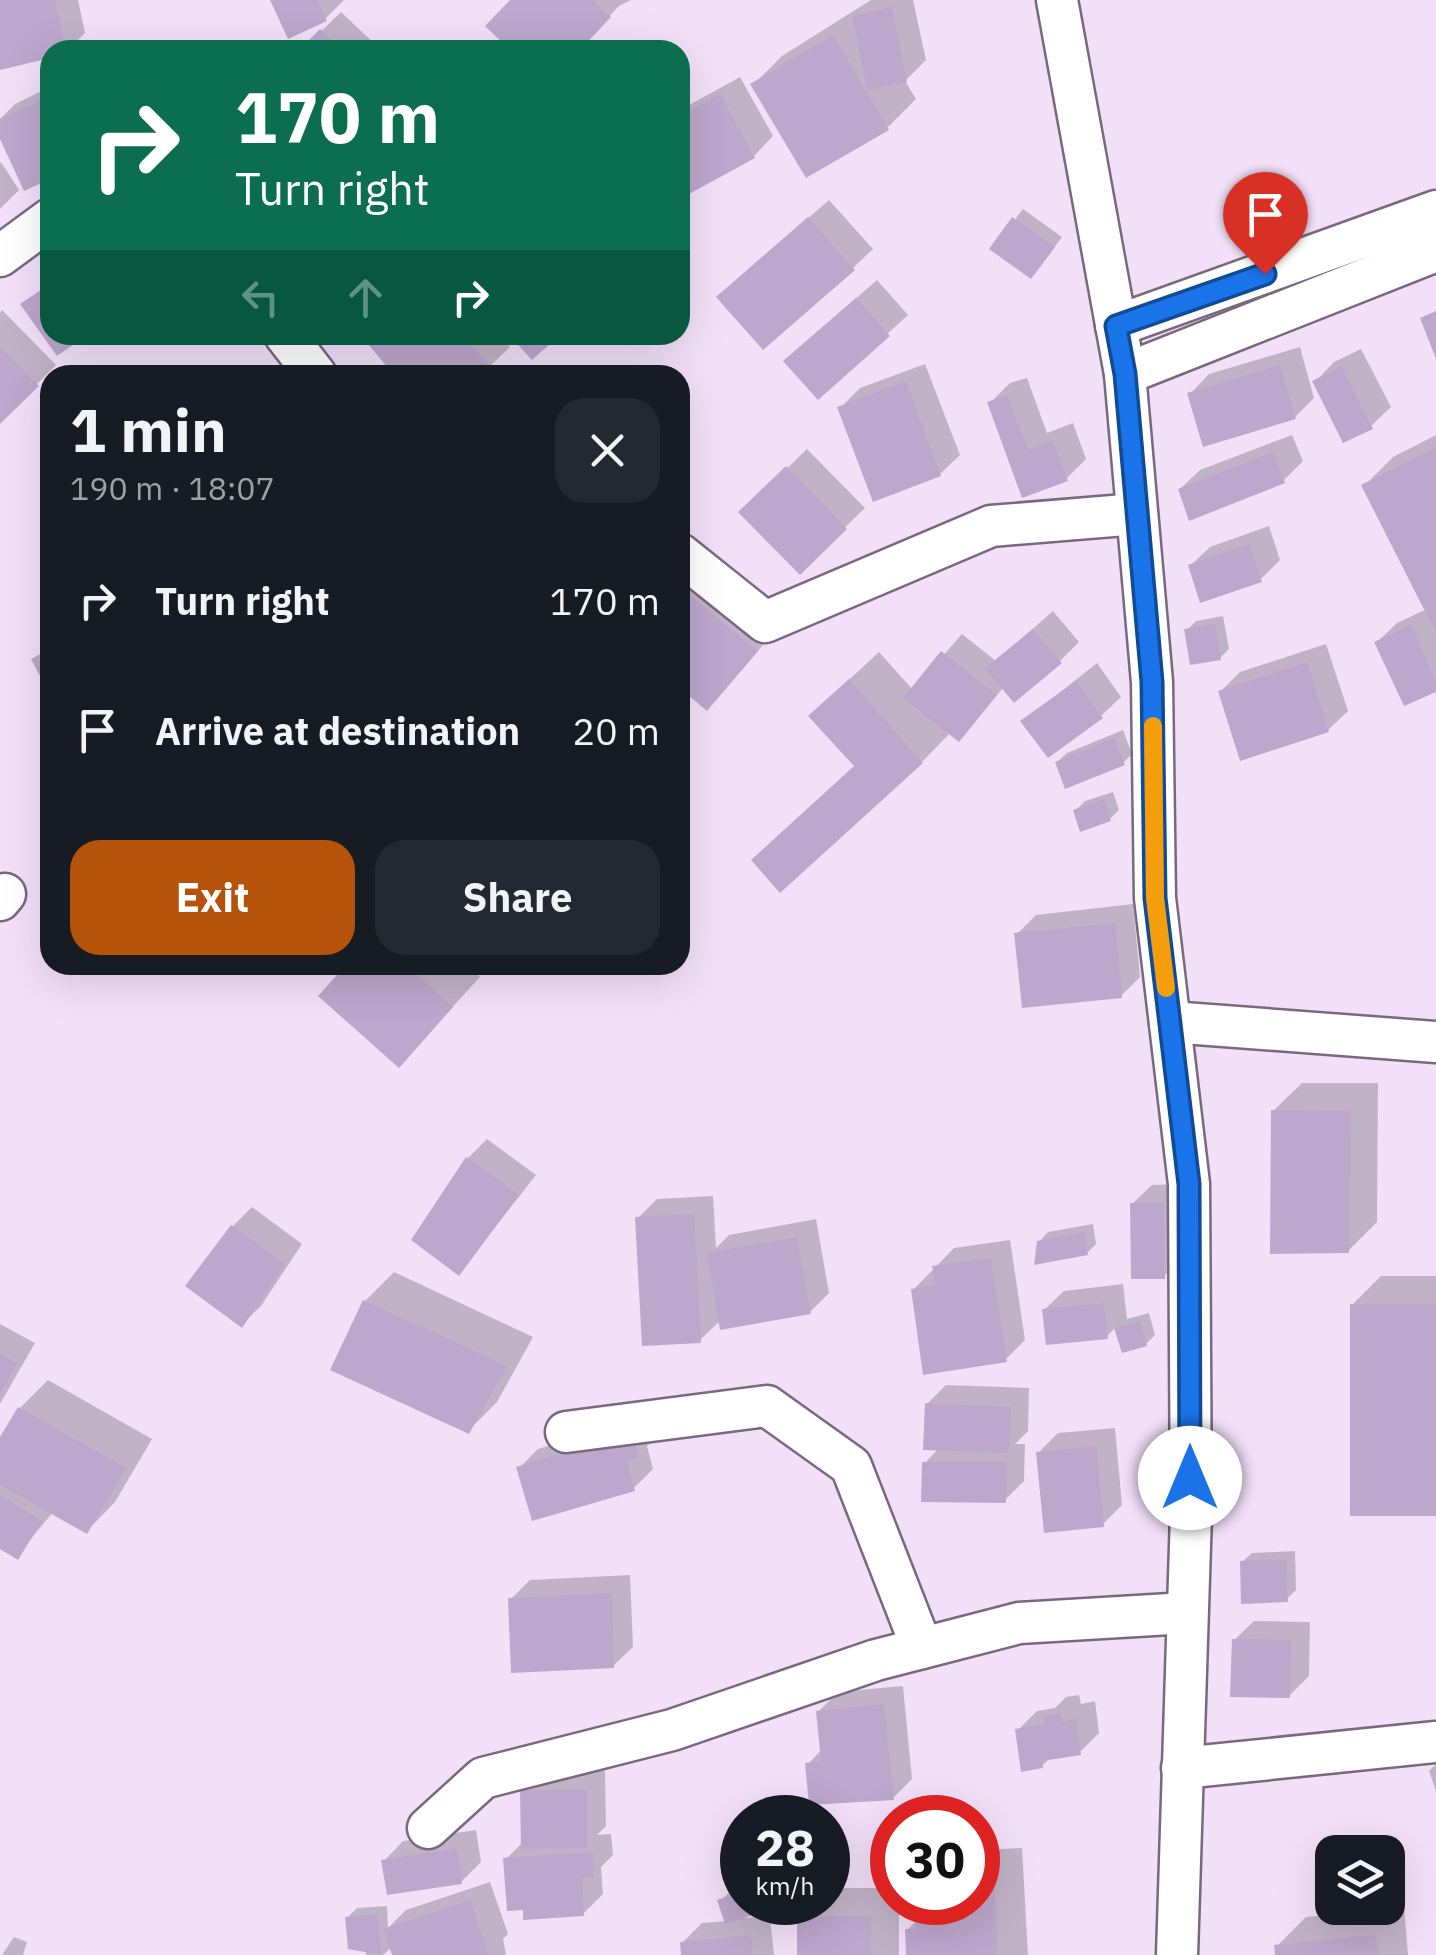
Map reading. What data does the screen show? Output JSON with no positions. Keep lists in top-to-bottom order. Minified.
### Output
{"page":{"turn":["170 m","Turn right"],"heading":["1 min","190 m · 18:07"],"list":[{"name":"Turn right","value":"170 m"},{"name":"Arrive at destination","value":"20 m"}],"buttons":["Exit","Share"],"speed":"28 km/h","limit":"30"}}
